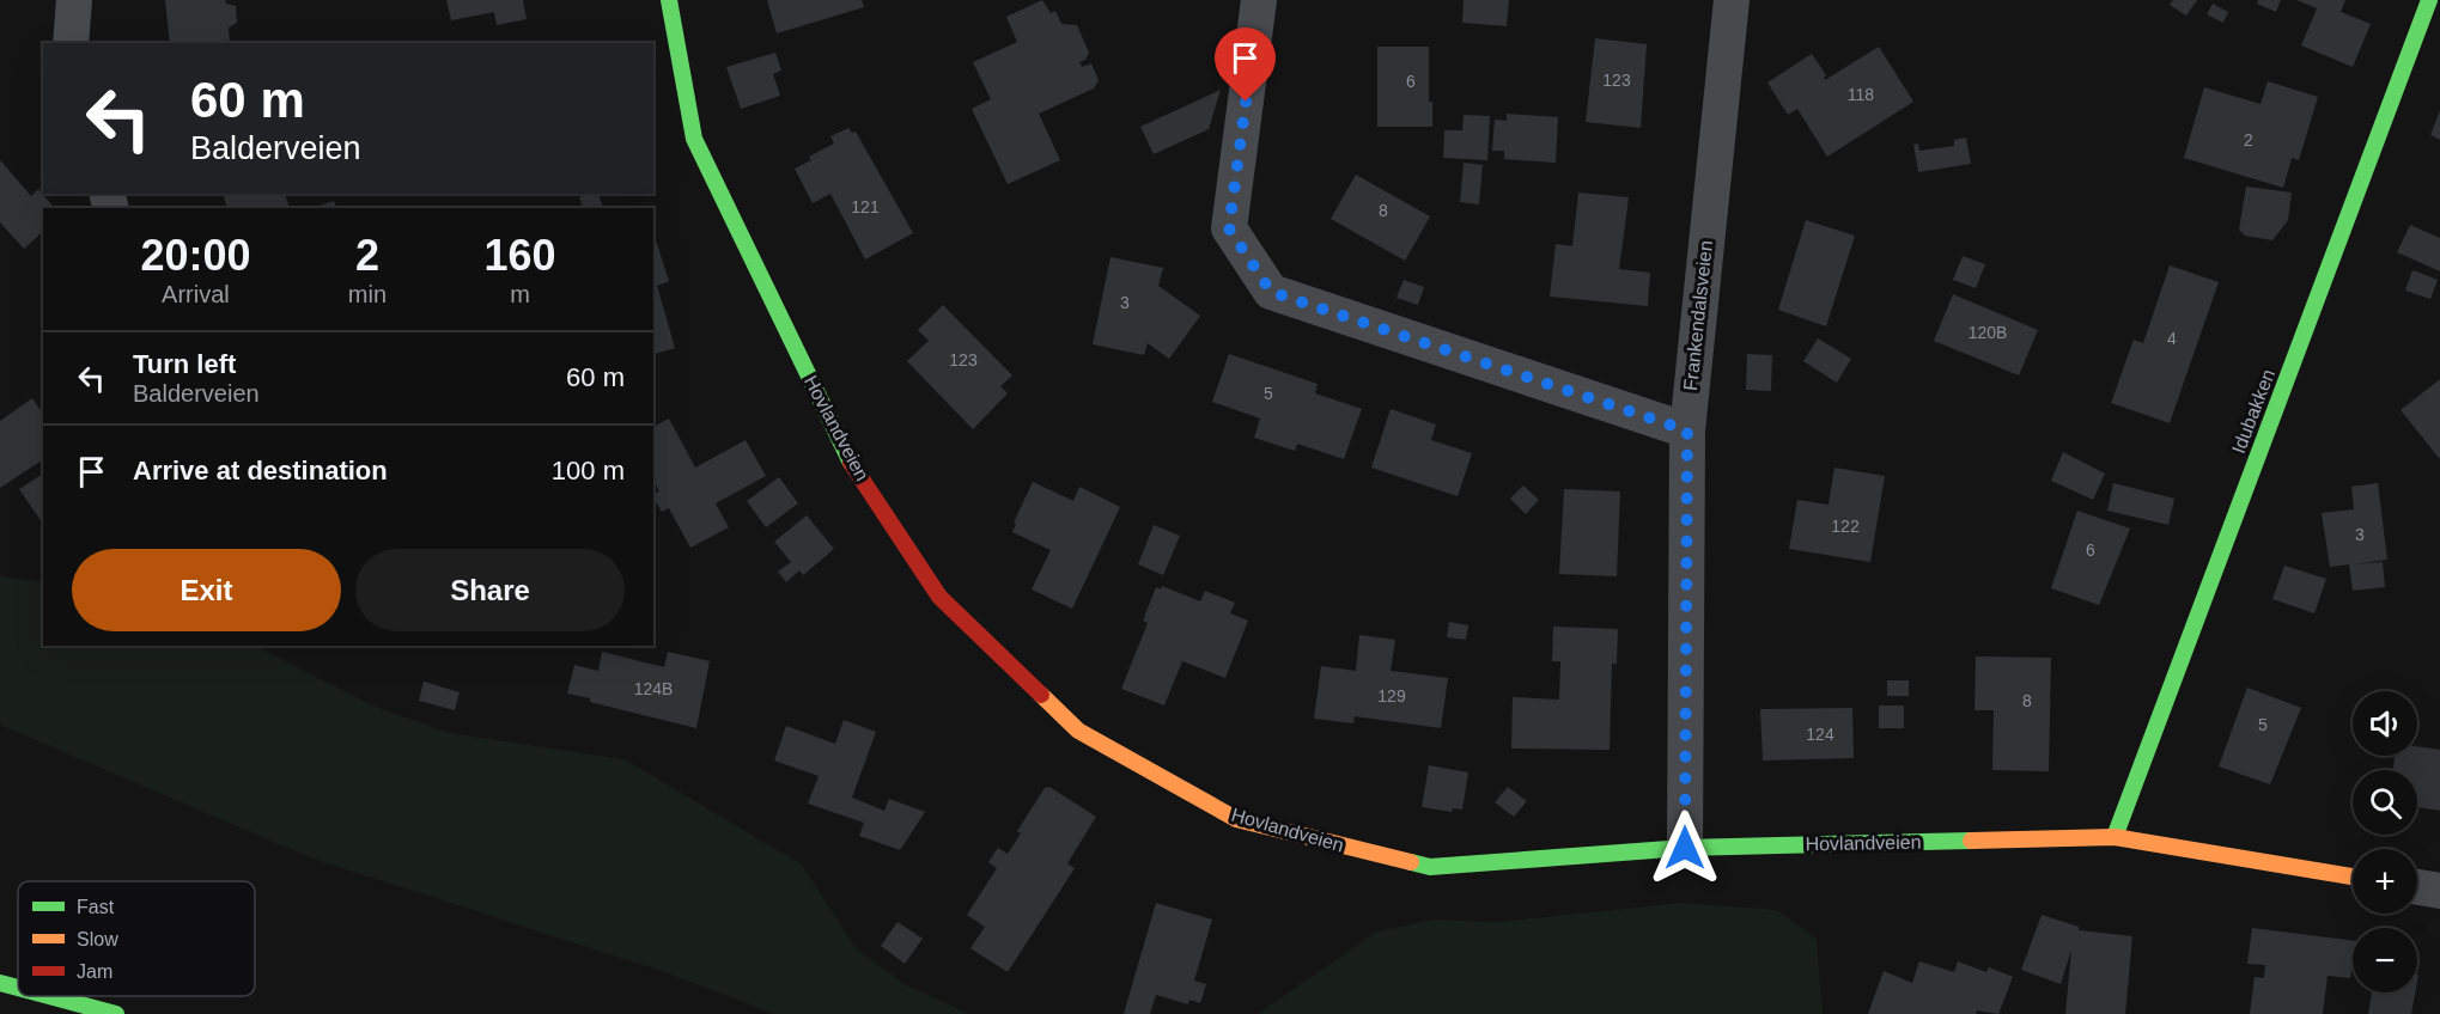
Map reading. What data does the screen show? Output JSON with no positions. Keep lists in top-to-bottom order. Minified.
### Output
{"streets":{"main road":["Idubakken","Hovlandveien"],"street":["Frankendalsveien"]},"crossings":[["Frankendalsveien","Hovlandveien"],["Idubakken","Hovlandveien"]],"house_numbers":["123","6","118","2","121","8","3","120B","4","123","5","122","3","6","124B","129","8","5","124"],"legend":["Fast","Slow","Jam"],"page":{"turn":["60 m","Balderveien"],"eta":["20:00","Arrival","2","min","160","m"],"list":[{"name":"Turn left","note":"Balderveien","value":"60 m"},{"name":"Arrive at destination","value":"100 m"}],"buttons":["Exit","Share"],"map_buttons":["+","−"]}}
